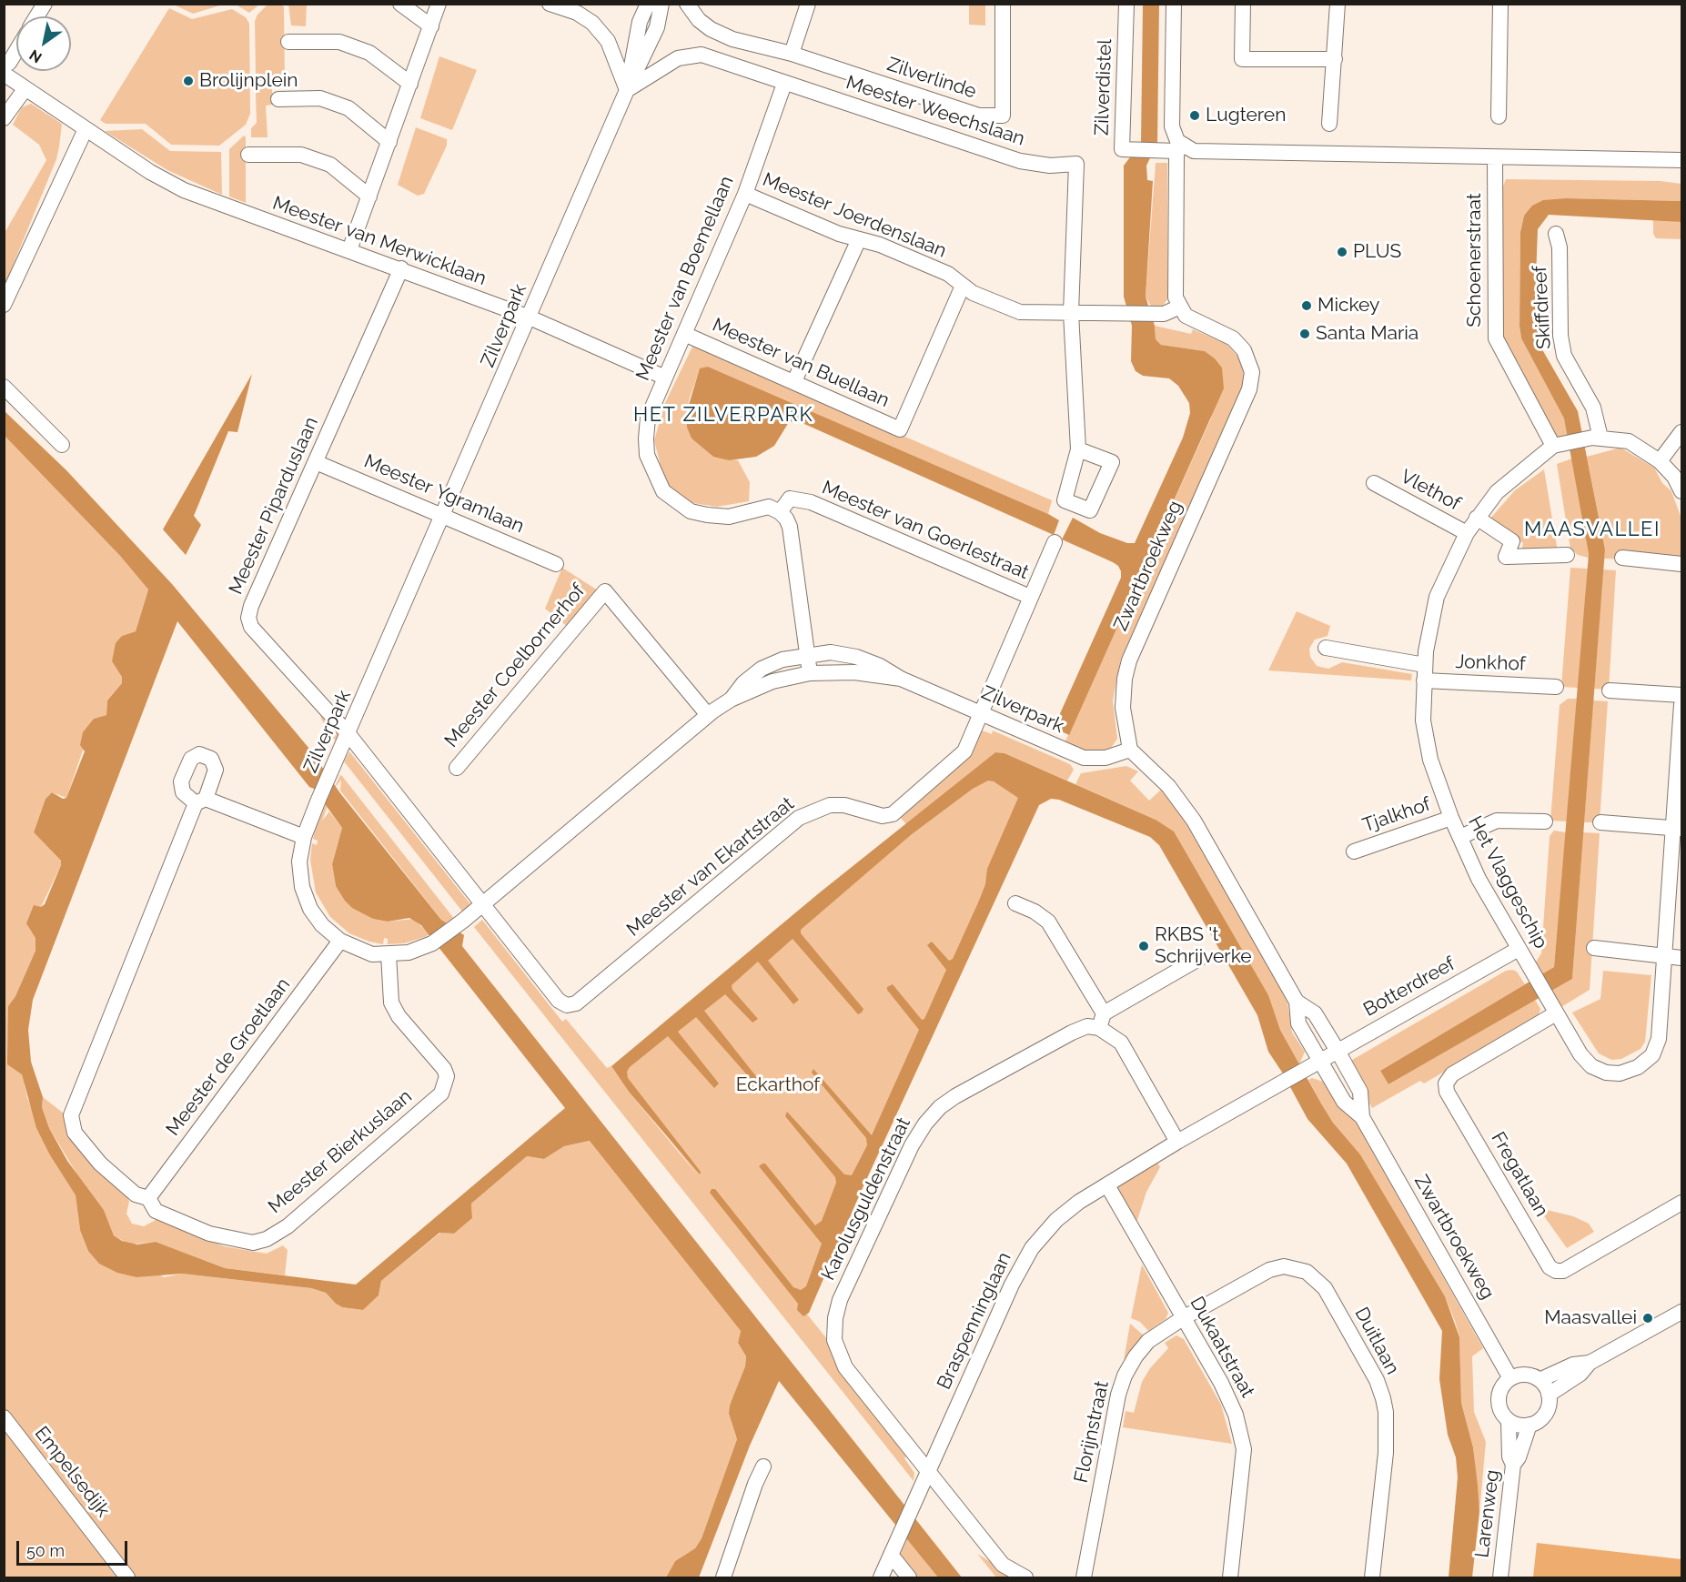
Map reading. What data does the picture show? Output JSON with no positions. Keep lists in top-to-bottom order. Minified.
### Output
{"streets":{"street":["Zilverlinde","Zilverdistel","Meester Weechslaan","Meester Joerdenslaan","Meester van Merwicklaan","Schoenerstraat","Meester van Boemellaan","Skiffdreef","Zilverpark","Meester van Buellaan","Vlethof","Meester Ygramlaan","Meester Piparduslaan","Meester van Goerlestraat","Zwartbroekweg","Jonkhof","Meester Coelbornerhof","Tjalkhof","Meester van Ekartstraat","Het Vlaggeschip","Botterdreef","Meester de Groetlaan","Meester Bierkuslaan","Fregatlaan","Karolusguldenstraat","Braspenninglaan","Duitlaan","Dukaatstraat","Florijnstraat","Empelsedijk","Larenweg"]},"crossings":[["Meester Weechslaan","Meester Joerdenslaan"],["Meester Weechslaan","Meester van Boemellaan"],["Meester Joerdenslaan","Meester van Boemellaan"],["Meester Joerdenslaan","Meester van Buellaan"],["Meester Joerdenslaan","Zwartbroekweg"],["Meester van Merwicklaan","Meester van Boemellaan"],["Meester van Merwicklaan","Zilverpark"],["Meester van Merwicklaan","Meester Piparduslaan"],["Schoenerstraat","Het Vlaggeschip"],["Meester van Boemellaan","Meester van Buellaan"],["Meester van Boemellaan","Meester van Goerlestraat"],["Skiffdreef","Het Vlaggeschip"],["Zilverpark","Meester Ygramlaan"],["Zilverpark","Meester Piparduslaan"],["Zilverpark","Zwartbroekweg"],["Zilverpark","Meester Coelbornerhof"],["Zilverpark","Meester van Ekartstraat"],["Zilverpark","Meester de Groetlaan"],["Zilverpark","Meester Bierkuslaan"],["Vlethof","Het Vlaggeschip"],["Meester Ygramlaan","Meester Piparduslaan"],["Meester Piparduslaan","Meester van Ekartstraat"],["Meester van Goerlestraat","Meester van Ekartstraat"],["Zwartbroekweg","Botterdreef"],["Zwartbroekweg","Braspenninglaan"],["Zwartbroekweg","Larenweg"],["Jonkhof","Het Vlaggeschip"],["Tjalkhof","Het Vlaggeschip"],["Het Vlaggeschip","Botterdreef"],["Het Vlaggeschip","Fregatlaan"],["Botterdreef","Braspenninglaan"],["Meester de Groetlaan","Meester Bierkuslaan"],["Karolusguldenstraat","Braspenninglaan"],["Braspenninglaan","Dukaatstraat"],["Duitlaan","Dukaatstraat"],["Duitlaan","Florijnstraat"],["Dukaatstraat","Florijnstraat"]],"districts":["HET ZILVERPARK","MAASVALLEI"],"parks":["Eckarthof"],"places":["Brolijnplein","Lugteren","PLUS","Mickey","Santa Maria","RKBS 't Schrijverke","Maasvallei"],"scale_bar":"50 m","north":"bottom left"}
